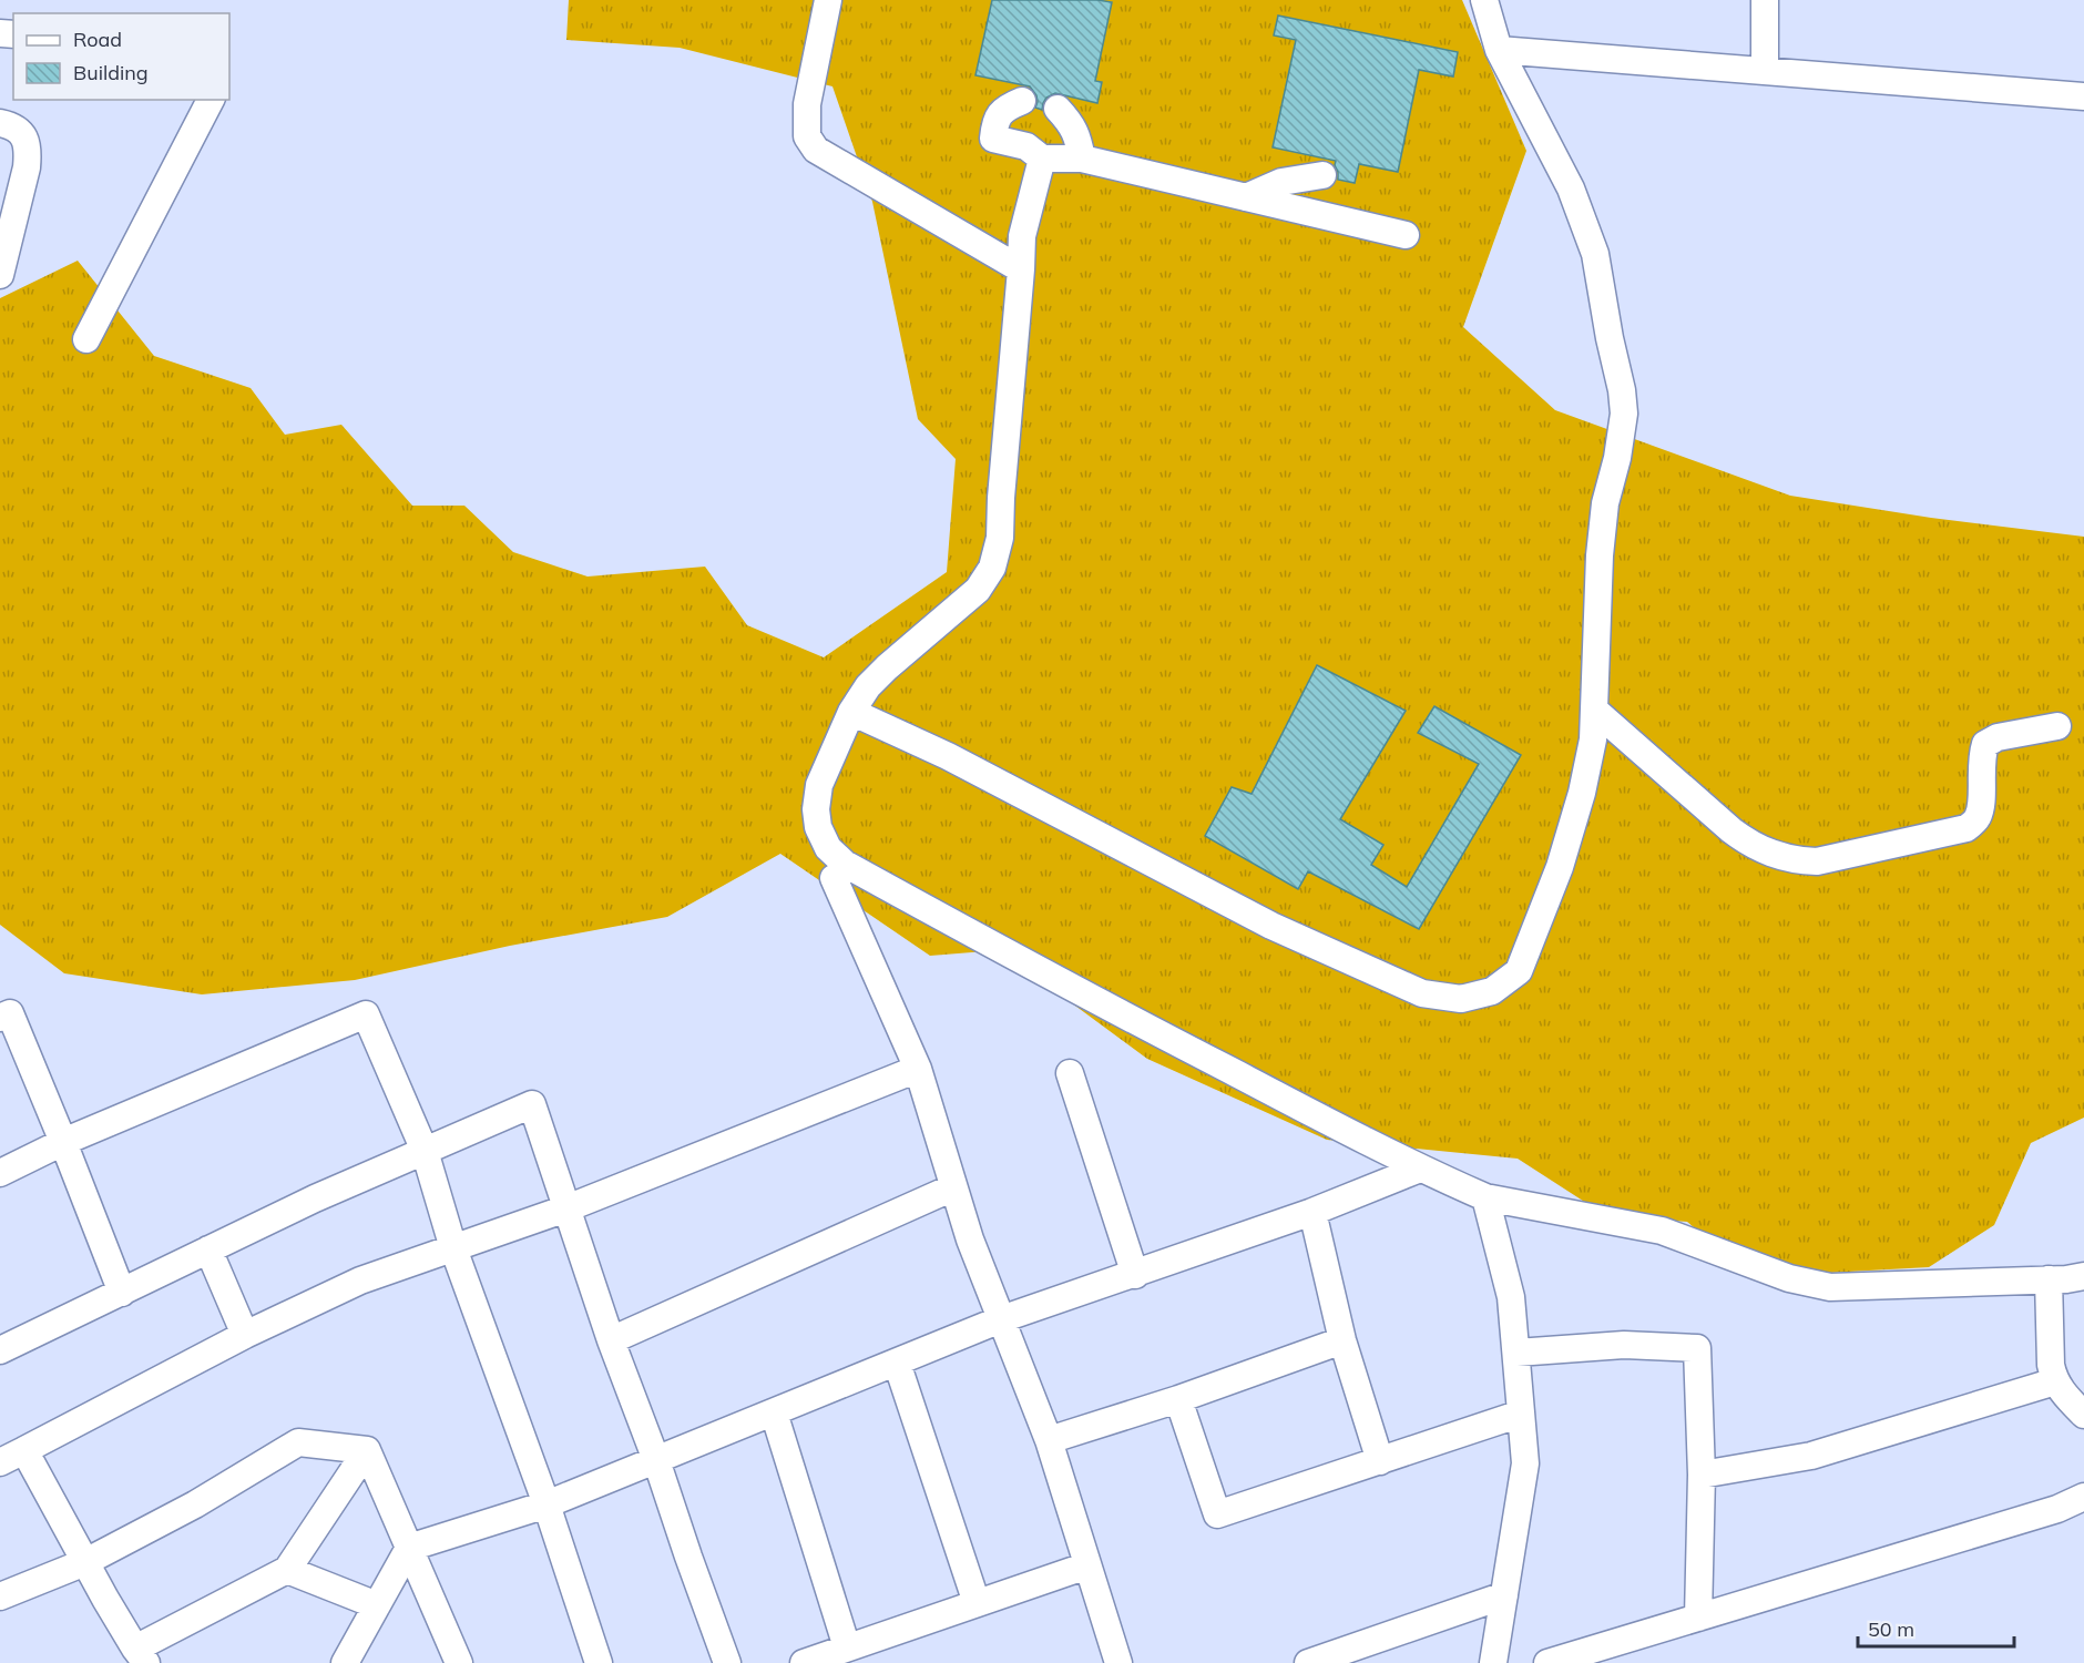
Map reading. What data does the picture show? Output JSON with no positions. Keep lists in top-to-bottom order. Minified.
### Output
{"legend":["Road","Building"],"scale_bar":"50 m"}
